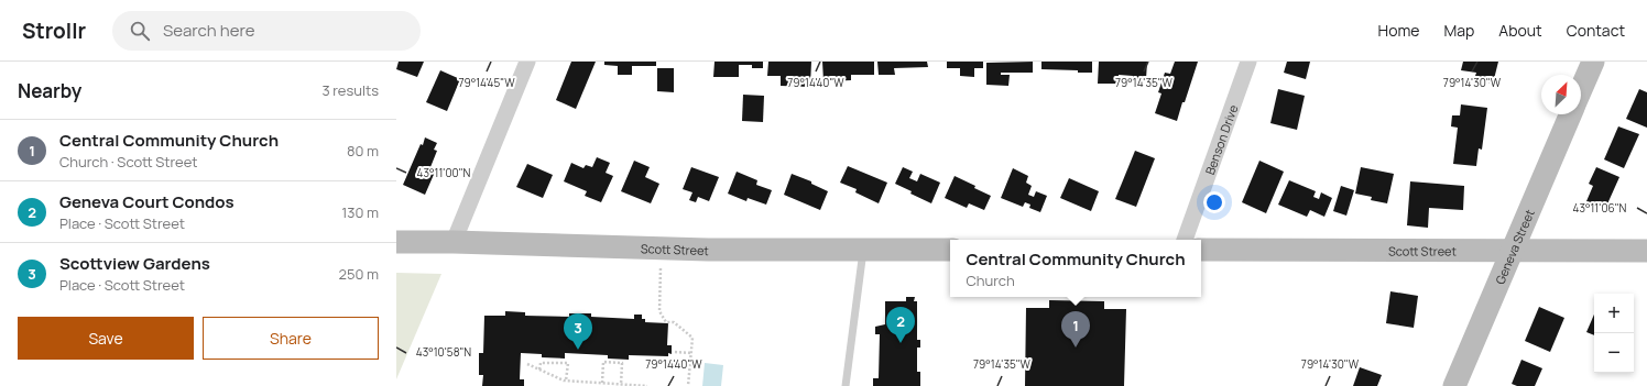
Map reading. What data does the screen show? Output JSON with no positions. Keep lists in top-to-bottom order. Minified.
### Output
{"streets":{"main road":["Geneva Street","Scott Street"],"street":["Benson Drive"]},"crossings":[["Geneva Street","Scott Street"]],"north":"top right","page":{"header":"Strollr","search":"Search here","nav":["Home","Map","About","Contact"],"heading":["Nearby","3 results"],"list":[{"mark":"1","name":"Central Community Church","note":"Church · Scott Street","value":"80 m"},{"mark":"2","name":"Geneva Court Condos","note":"Place · Scott Street","value":"130 m"},{"mark":"3","name":"Scottview Gardens","note":"Place · Scott Street","value":"250 m"}],"popup":["Central Community Church","Church"],"map_buttons":["+","−"],"buttons":["Save","Share"],"pins":["2","1","3"]},"coordinates":["79°14'45\"W","79°14'40\"W","79°14'35\"W","79°14'30\"W","43°11'00\"N","43°11'06\"N","43°10'58\"N"]}
